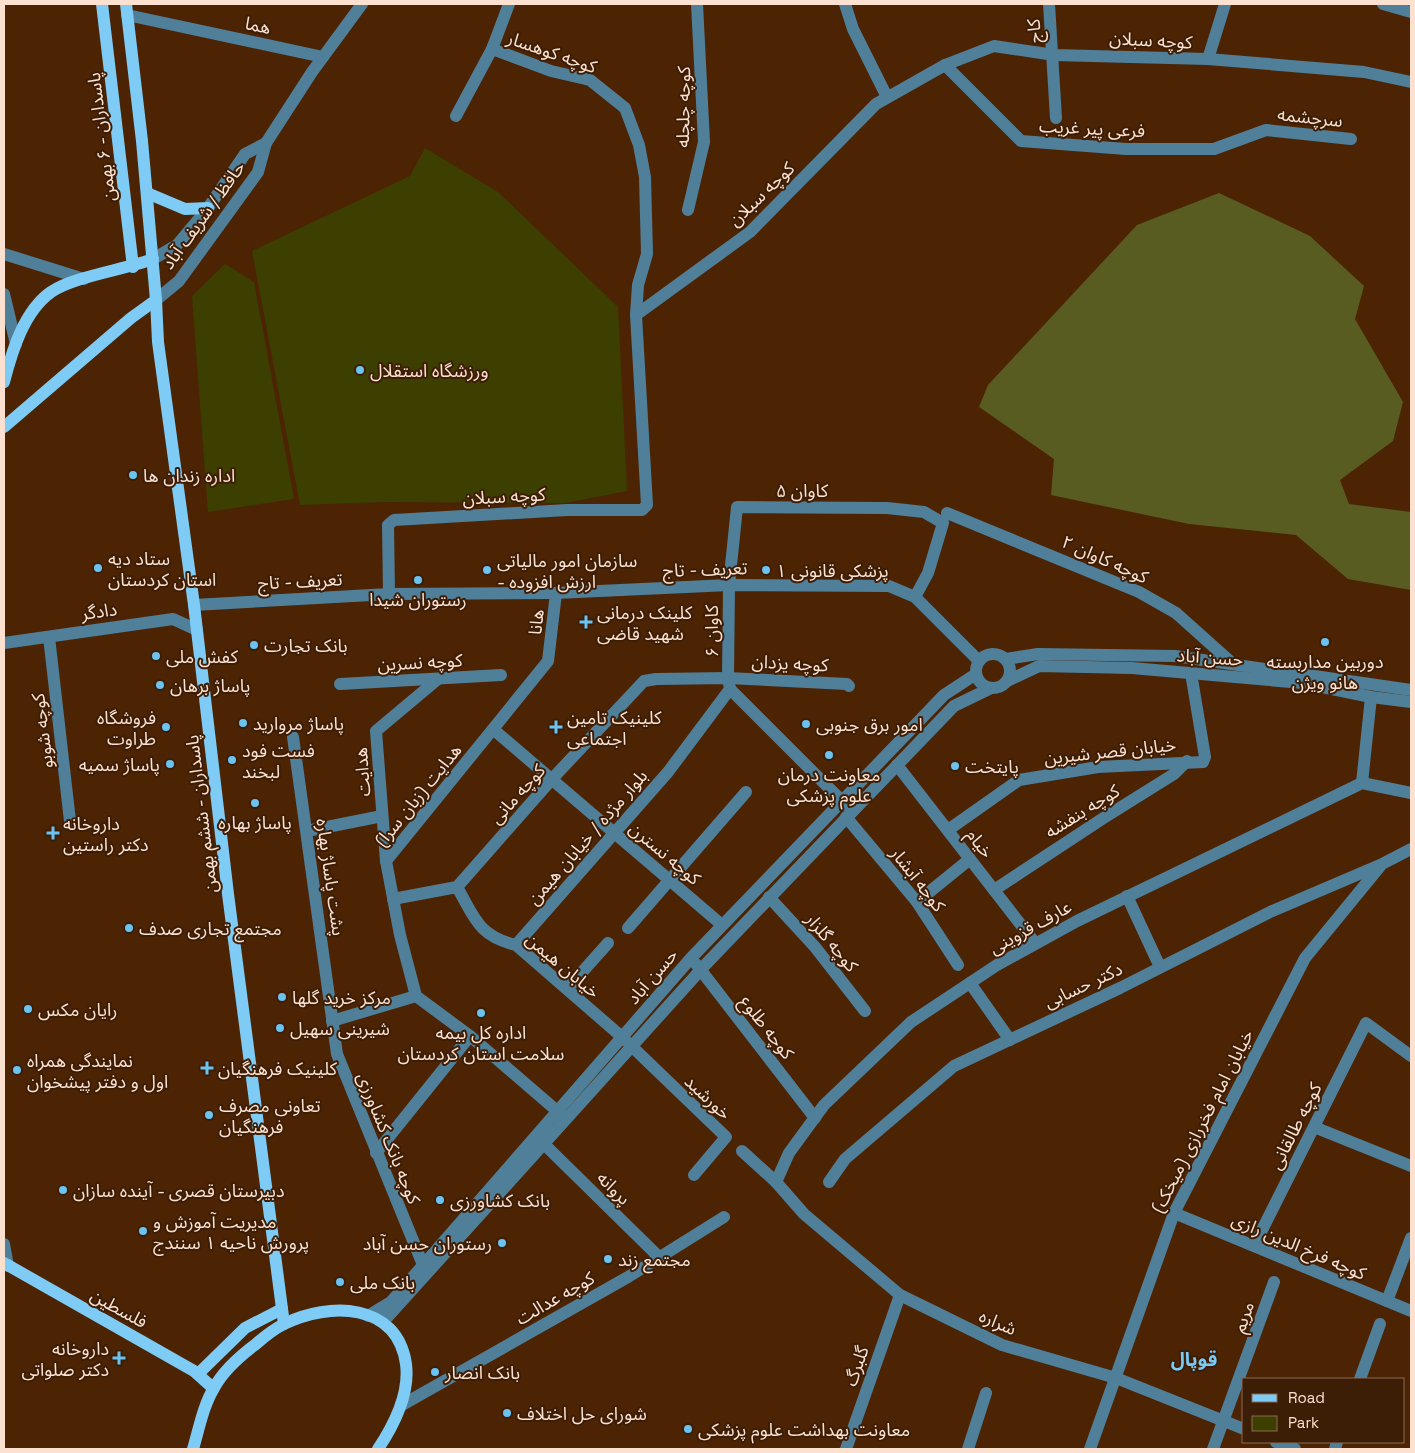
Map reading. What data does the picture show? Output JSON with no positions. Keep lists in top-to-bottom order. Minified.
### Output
{"streets":{"main road":["پاسداران - ۶ بهمن","پاسداران - ششم بهمن","فلسطین"],"street":["هما","کاج","کوچه سبلان","کوچه کوهسار","کوچه چلچله","سرچشمه","فرعی پیر غریب","حافظ / شریف آباد","کاوان ۵","کوچه کاوان ۲","تعریف - تاج","دادگر","هانا","کاوان ۶","حسن آباد","کوچه نسرین","کوچه یزدان","کوچه شوبو","خیابان قصر شیرین","هدایت","کوچه مانی","هدایت (زبان سرا)","کوچه بنفشه","بلوار مژده / خیابان هیمن","خیام","کوچه نسترن","پشت پاساژ بهاره","کوچه آبشار","عارف قزوینی","کوچه گلزار","خیابان هیمن","دکتر حسابی","کوچه طلوع","خورشید","خیابان امام فخررازی (میخک)","کوچه طالقانی","کوچه بانک کشاورزی","پروانه","کوچه فرخ الدین رازی","کوچه عدالت","مریم","شراره","گلبرگ"]},"crossings":[["هما","حافظ / شریف آباد"],["کاج","کوچه سبلان"],["کوچه سبلان","کوچه کوهسار"],["کوچه سبلان","فرعی پیر غریب"],["کوچه سبلان","تعریف - تاج"],["سرچشمه","فرعی پیر غریب"],["حافظ / شریف آباد","پاسداران - ششم بهمن"],["کاوان ۵","کوچه کاوان ۲"],["کاوان ۵","تعریف - تاج"],["کاوان ۵","کاوان ۶"],["کوچه کاوان ۲","حسن آباد"],["تعریف - تاج","هانا"],["تعریف - تاج","کاوان ۶"],["تعریف - تاج","حسن آباد"],["تعریف - تاج","پاسداران - ششم بهمن"],["دادگر","کوچه شوبو"],["دادگر","پاسداران - ششم بهمن"],["هانا","هدایت (زبان سرا)"],["کاوان ۶","کوچه یزدان"],["کاوان ۶","بلوار مژده / خیابان هیمن"],["کاوان ۶","کوچه آبشار"],["حسن آباد","خیابان قصر شیرین"],["حسن آباد","خیام"],["حسن آباد","کوچه نسترن"],["حسن آباد","کوچه آبشار"],["حسن آباد","کوچه گلزار"],["حسن آباد","خیابان هیمن"],["حسن آباد","کوچه طلوع"],["حسن آباد","خورشید"],["حسن آباد","کوچه بانک کشاورزی"],["حسن آباد","پروانه"],["کوچه نسرین","هدایت"],["کوچه یزدان","کوچه مانی"],["کوچه یزدان","بلوار مژده / خیابان هیمن"],["کوچه یزدان","کوچه آبشار"],["خیابان قصر شیرین","کوچه بنفشه"],["خیابان قصر شیرین","خیام"],["هدایت","هدایت (زبان سرا)"],["کوچه مانی","کوچه نسترن"],["کوچه مانی","خیابان هیمن"],["هدایت (زبان سرا)","کوچه نسترن"],["کوچه بنفشه","خیام"],["بلوار مژده / خیابان هیمن","کوچه نسترن"],["بلوار مژده / خیابان هیمن","کوچه آبشار"],["بلوار مژده / خیابان هیمن","خیابان هیمن"],["خیام","عارف قزوینی"],["پشت پاساژ بهاره","کوچه بانک کشاورزی"],["عارف قزوینی","کوچه طلوع"],["عارف قزوینی","شراره"],["خیابان هیمن","خورشید"],["دکتر حسابی","خیابان امام فخررازی (میخک)"],["خیابان امام فخررازی (میخک)","کوچه فرخ الدین رازی"],["خیابان امام فخررازی (میخک)","شراره"],["کوچه طالقانی","کوچه فرخ الدین رازی"],["پروانه","کوچه عدالت"],["مریم","شراره"],["شراره","گلبرگ"]],"districts":["قوپال"],"places":{"other":["ورزشگاه استقلال","اداره زندان ها","ستاد دیه استان کردستان","سازمان امور مالیاتی - ارزش افزوده","پزشکی قانونی ۱","رستوران شیدا","دوربین مداربسته هانو ویژن","بانک تجارت","کفش ملی","پاساژ برهان","پاساژ مروارید","امور برق جنوبی","فروشگاه طراوت","معاونت درمان علوم پزشکی","فست فود لبخند","پاساژ سمیه","پایتخت","پاساژ بهاره","مجتمع تجاری صدف","مرکز خرید گلها","رایان مکس","اداره کل بیمه سلامت استان کردستان","شیرینی سهیل","نمایندگی همراه اول و دفتر پیشخوان","تعاونی مصرف فرهنگیان","دبیرستان قصری - آینده سازان","بانک کشاورزی","مدیریت آموزش و پرورش ناحیه ۱ سنندج","رستوران حسن آباد","مجتمع زند","بانک ملی","بانک انصار","شورای حل اختلاف","معاونت بهداشت علوم پزشکی"],"health":["کلینک درمانی شهید قاضی","کلینیک تامین اجتماعی","داروخانه دکتر راستین","کلینیک فرهنگیان","داروخانه دکتر صلواتی"]},"legend":["Road","Park"]}
